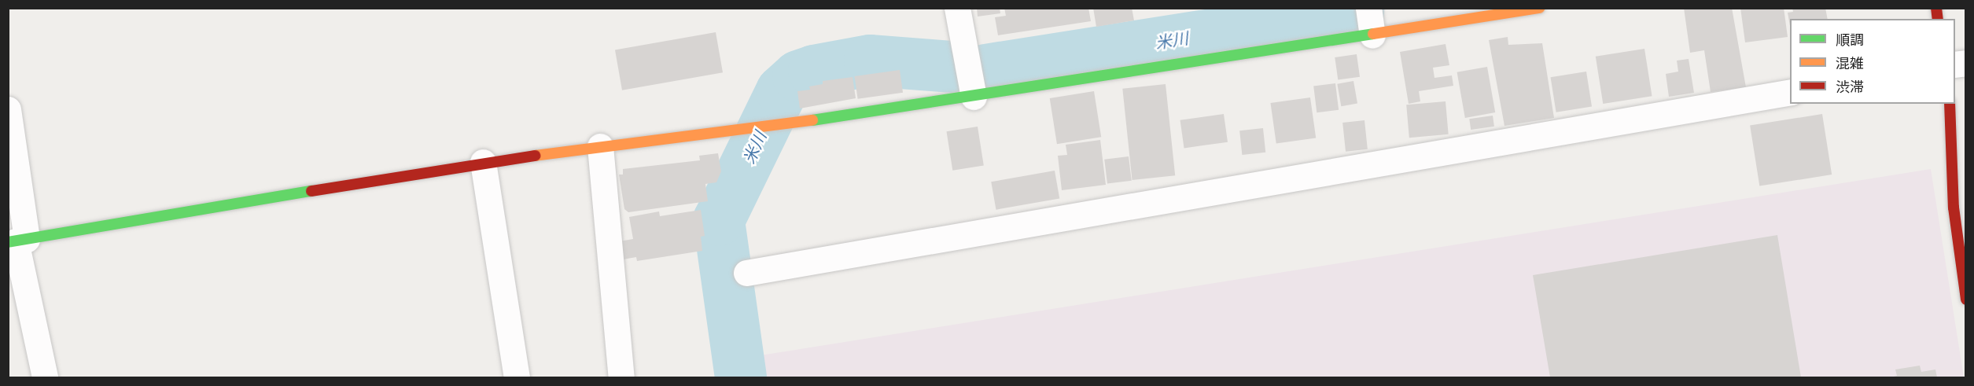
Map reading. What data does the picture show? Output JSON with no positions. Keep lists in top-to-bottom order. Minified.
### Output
{"water":["米川"],"legend":["順調","混雑","渋滞"]}
